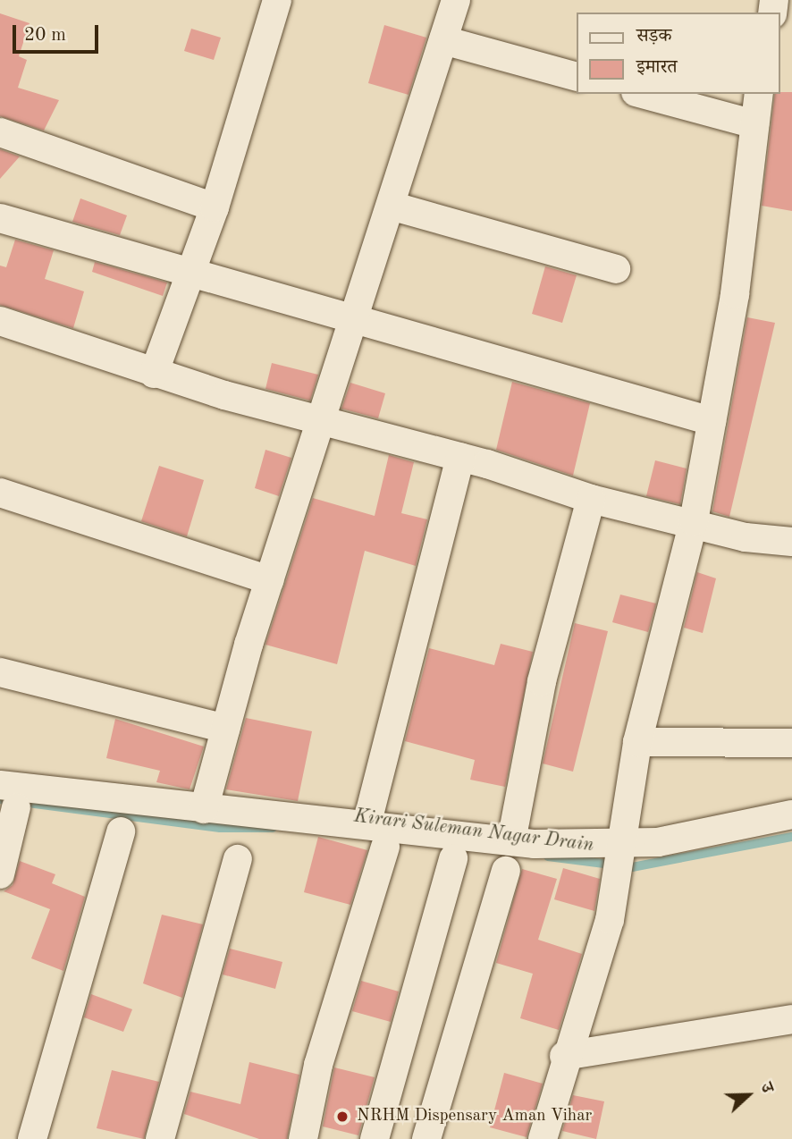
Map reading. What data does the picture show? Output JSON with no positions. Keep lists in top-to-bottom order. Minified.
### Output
{"water":["Kirari Suleman Nagar Drain"],"places":["NRHM Dispensary Aman Vihar"],"legend":["सड़क","इमारत"],"scale_bar":"20 m","north":"right"}
